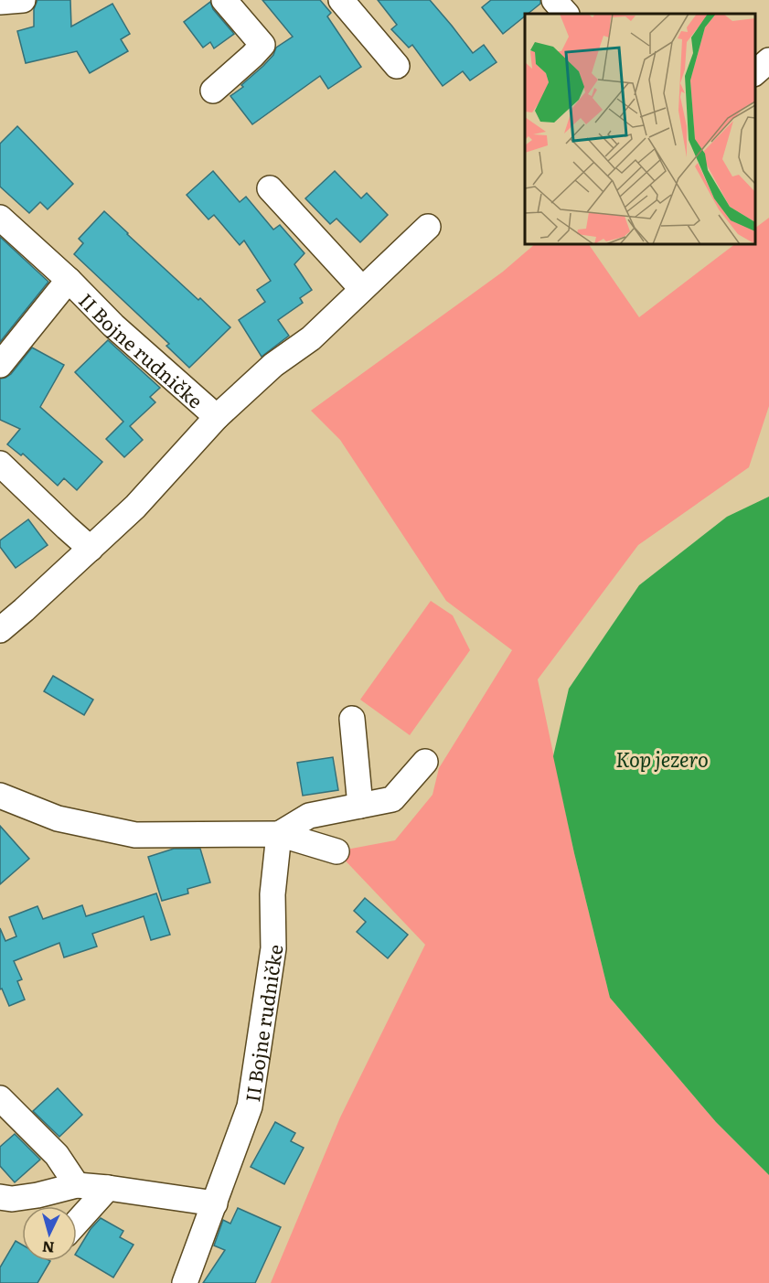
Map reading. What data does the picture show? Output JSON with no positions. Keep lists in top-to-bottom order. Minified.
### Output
{"streets":{"street":["II Bojne rudničke"]},"water":["Kop jezero"],"north":"bottom"}
